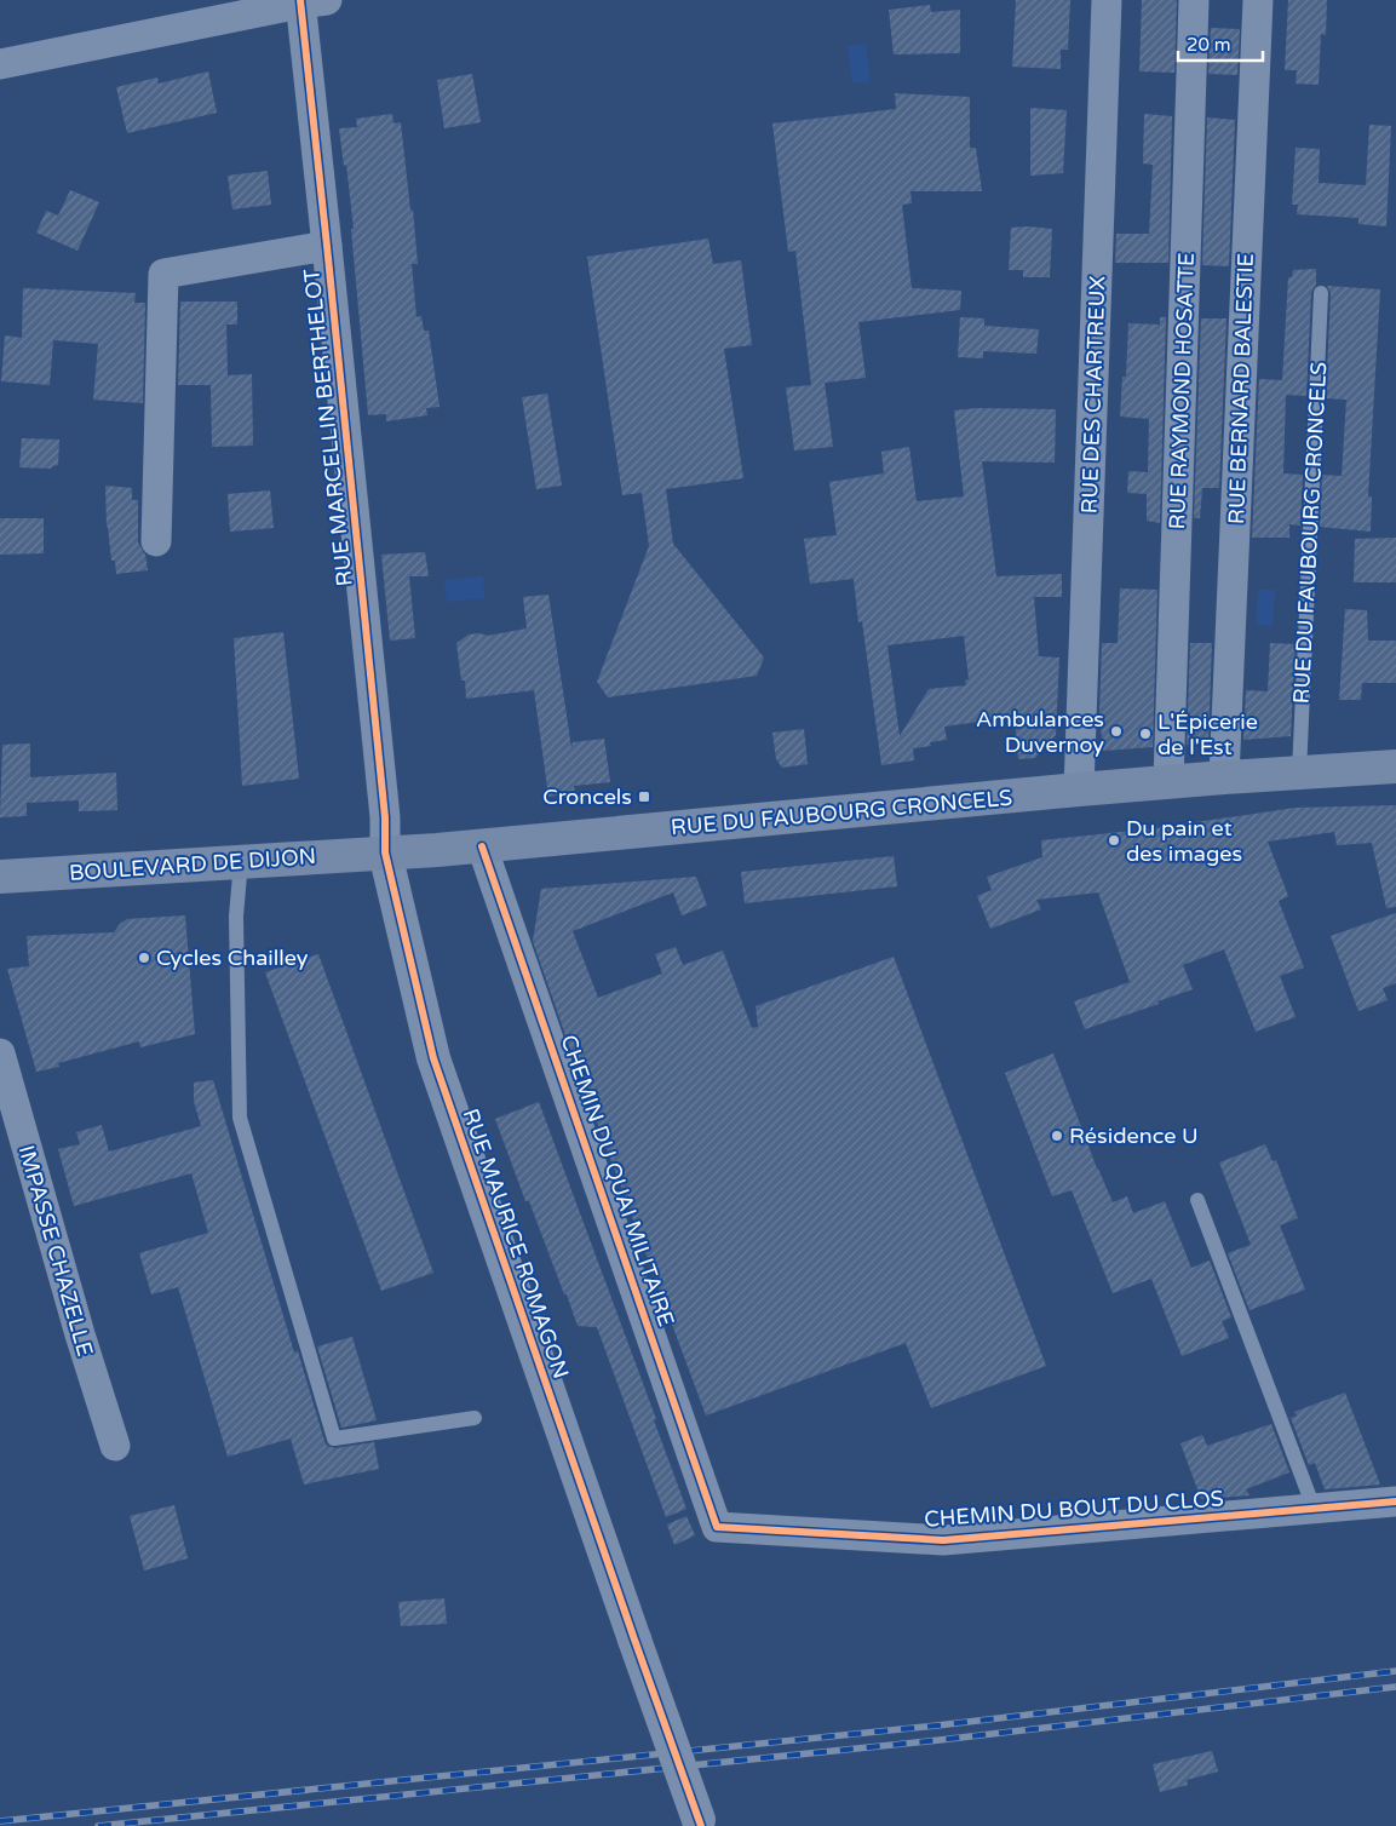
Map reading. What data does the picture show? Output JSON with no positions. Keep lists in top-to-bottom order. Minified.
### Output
{"streets":{"main road":["RUE DU FAUBOURG CRONCELS","BOULEVARD DE DIJON"],"street":["RUE BERNARD BALESTIE","RUE RAYMOND HOSATTE","RUE DES CHARTREUX","RUE MARCELLIN BERTHELOT","CHEMIN DU QUAI MILITAIRE","RUE MAURICE ROMAGON","IMPASSE CHAZELLE","CHEMIN DU BOUT DU CLOS"]},"crossings":[["RUE BERNARD BALESTIE","RUE DU FAUBOURG CRONCELS"],["RUE RAYMOND HOSATTE","RUE DU FAUBOURG CRONCELS"],["RUE DES CHARTREUX","RUE DU FAUBOURG CRONCELS"],["RUE MARCELLIN BERTHELOT","RUE DU FAUBOURG CRONCELS"],["RUE MARCELLIN BERTHELOT","BOULEVARD DE DIJON"],["RUE MARCELLIN BERTHELOT","RUE MAURICE ROMAGON"],["RUE DU FAUBOURG CRONCELS","BOULEVARD DE DIJON"],["RUE DU FAUBOURG CRONCELS","CHEMIN DU QUAI MILITAIRE"],["RUE DU FAUBOURG CRONCELS","RUE MAURICE ROMAGON"],["BOULEVARD DE DIJON","RUE MAURICE ROMAGON"],["CHEMIN DU QUAI MILITAIRE","CHEMIN DU BOUT DU CLOS"]],"places":{"other":["Ambulances Duvernoy","L'Épicerie de l'Est","Du pain et des images","Cycles Chailley","Résidence U"],"transit":["Croncels"]},"scale_bar":"20 m"}
